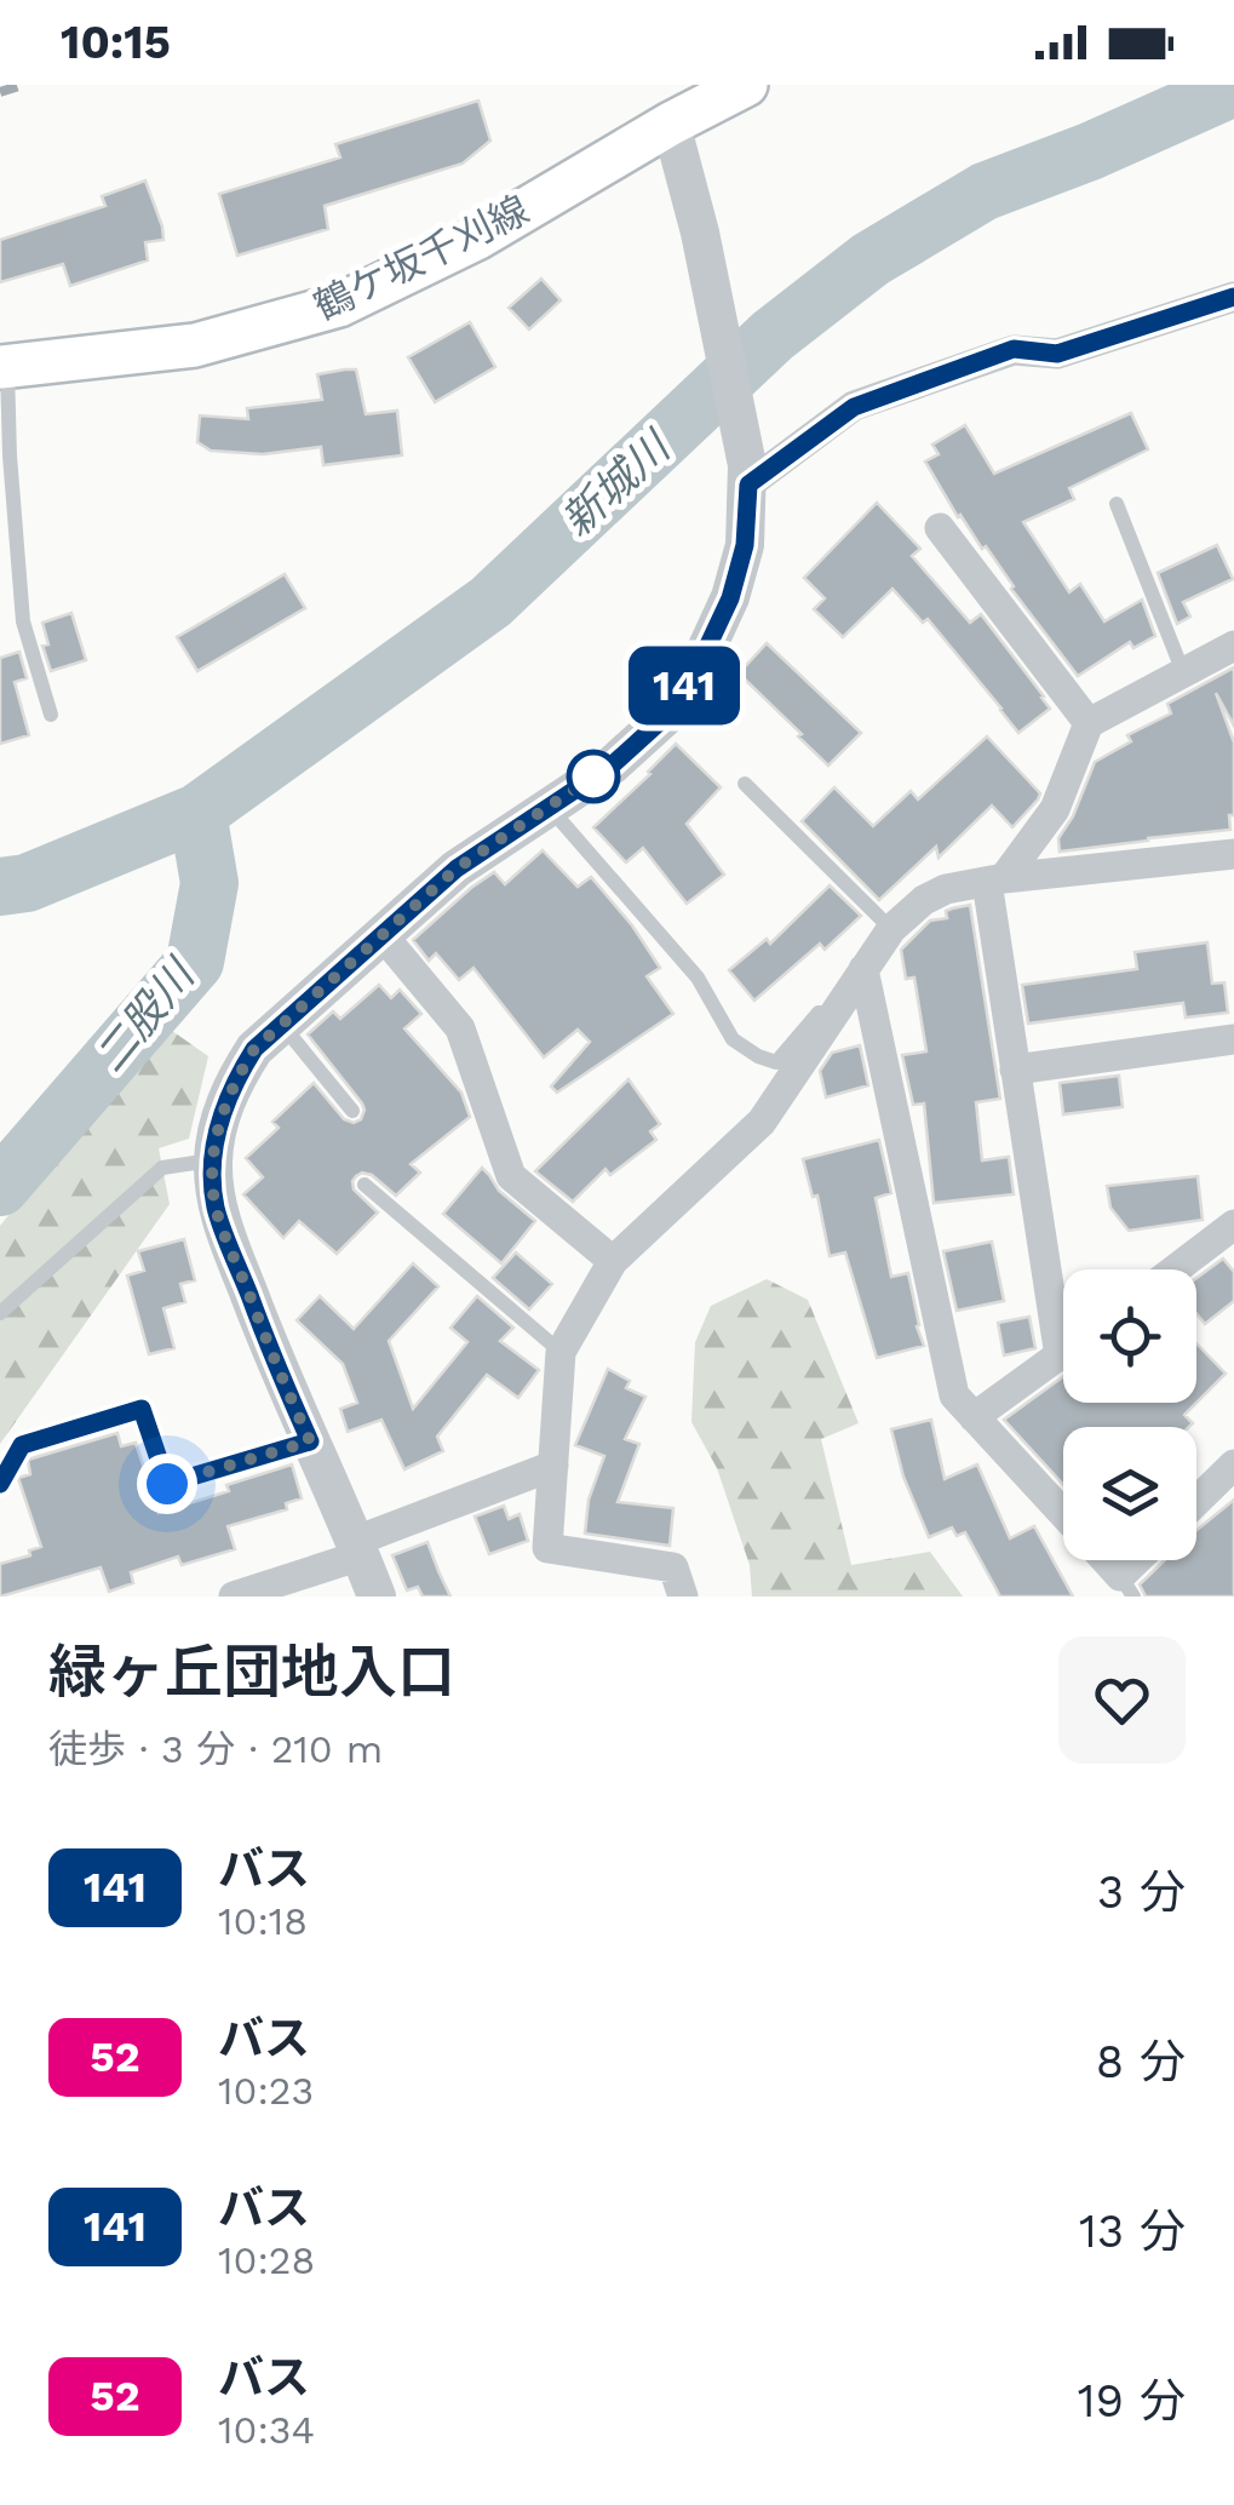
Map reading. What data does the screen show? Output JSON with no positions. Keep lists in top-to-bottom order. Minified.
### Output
{"streets":{"main road":["鶴ケ坂千刈線"]},"water":["新城川","二股川"],"lines":["bus line 141"],"page":{"status":"10:15","on_map":"141","heading":["緑ヶ丘団地入口","徒歩 · 3 分 · 210 m"],"list":[{"mark":"141","name":"バス","note":"10:18","value":"3 分"},{"mark":"52","name":"バス","note":"10:23","value":"8 分"},{"mark":"141","name":"バス","note":"10:28","value":"13 分"},{"mark":"52","name":"バス","note":"10:34","value":"19 分"}]}}
